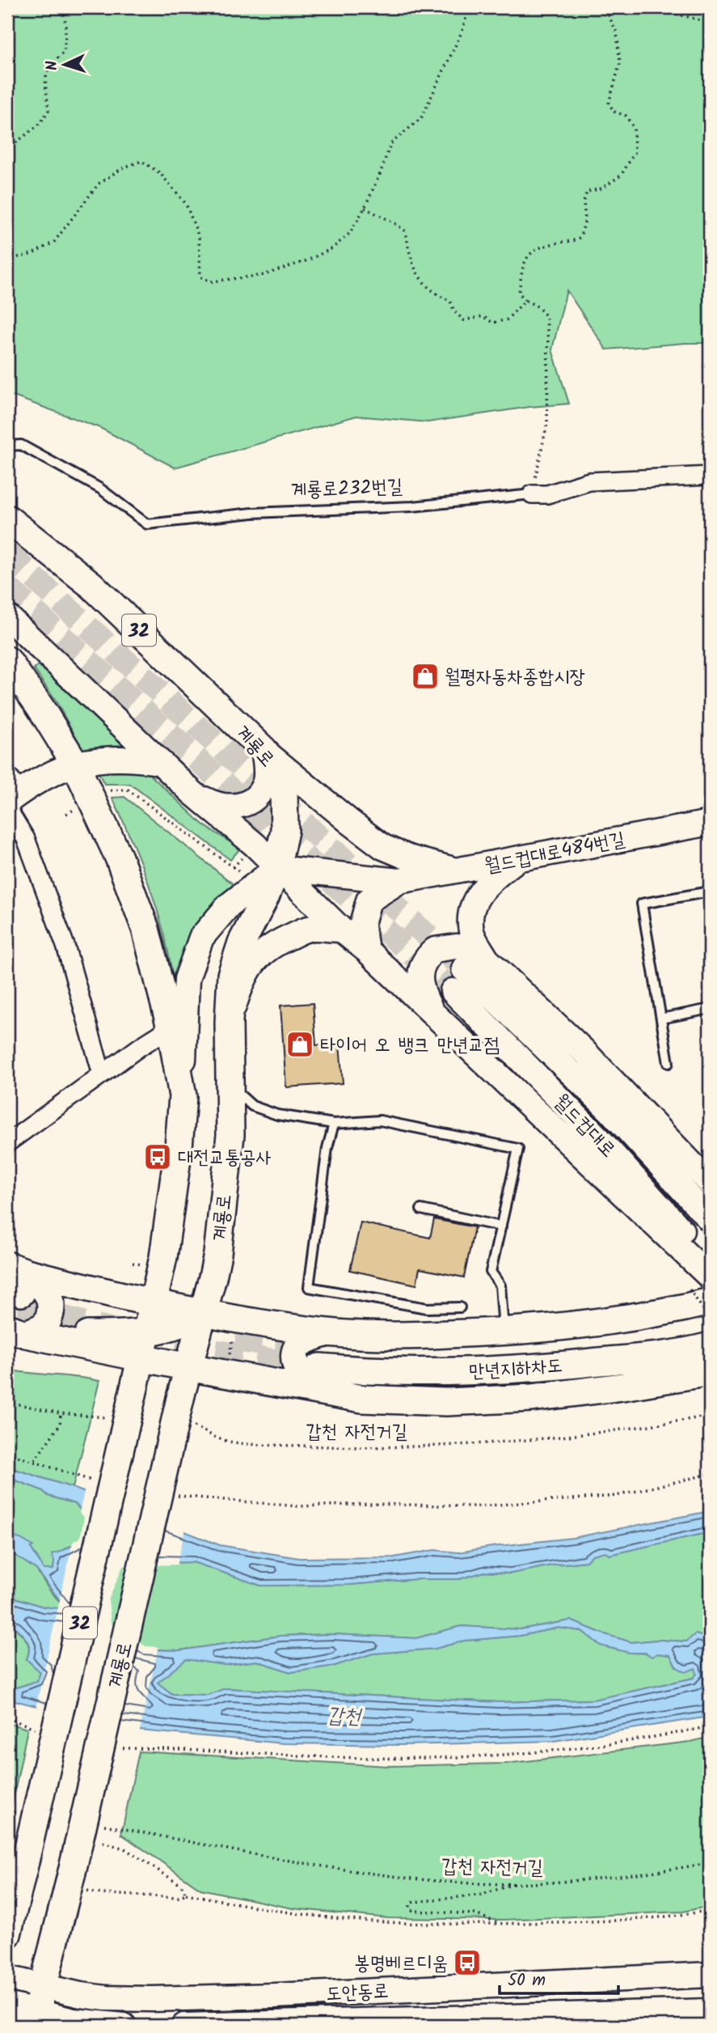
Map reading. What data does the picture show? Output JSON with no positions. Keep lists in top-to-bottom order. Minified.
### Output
{"streets":{"main road":["32","계룡로","만년지하차도"],"street":["계룡로232번길","월드컵대로484번길","월드컵대로","도안동로"],"path":["갑천 자전거길"]},"crossings":[["계룡로","도안동로"]],"water":["갑천"],"places":{"shop":["월평자동차종합시장","타이어 오 뱅크 만년교점"],"bus stop":["대전교통공사","봉명베르디움"]},"scale_bar":"50 m","north":"left"}
